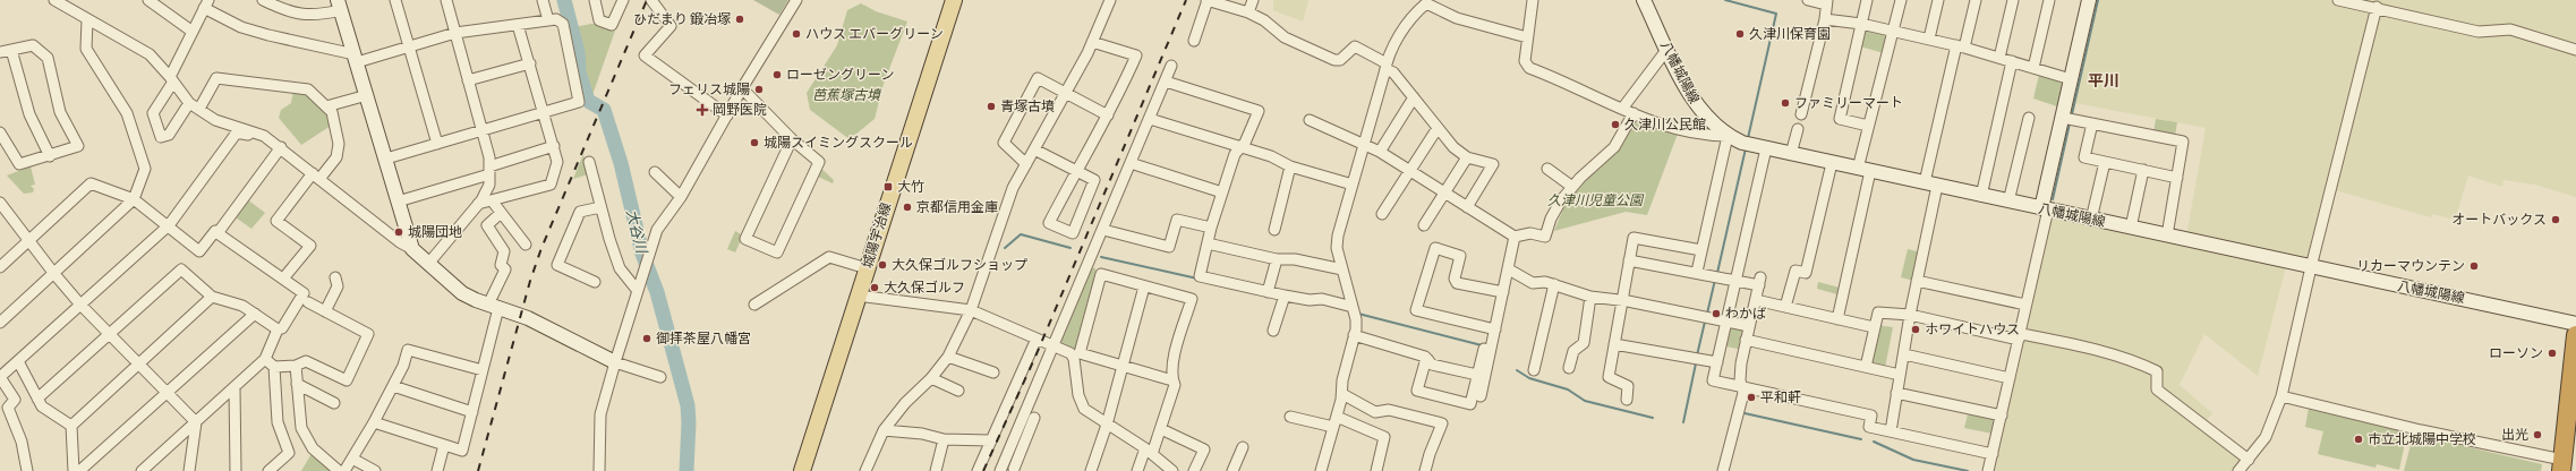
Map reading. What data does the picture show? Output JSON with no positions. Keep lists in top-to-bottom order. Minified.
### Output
{"streets":{"main road":["八幡城陽線","城陽宇治線"]},"districts":["平川"],"water":["大谷川"],"parks":["芭蕉塚古墳","久津川児童公園"],"places":{"other":["ひだまり 鍛冶塚","ハウス エバーグリーン","久津川保育園","ローゼングリーン","フェリス城陽","ファミリーマート","青塚古墳","久津川公民館","城陽スイミングスクール","京都信用金庫","オートバックス","城陽団地","大久保ゴルフショップ","リカーマウンテン","大久保ゴルフ","わかば","ホワイトハウス","御拝茶屋八幡宮","ローソン","平和軒","出光","市立北城陽中学校"],"health":["岡野医院"],"transit":["大竹"]}}
